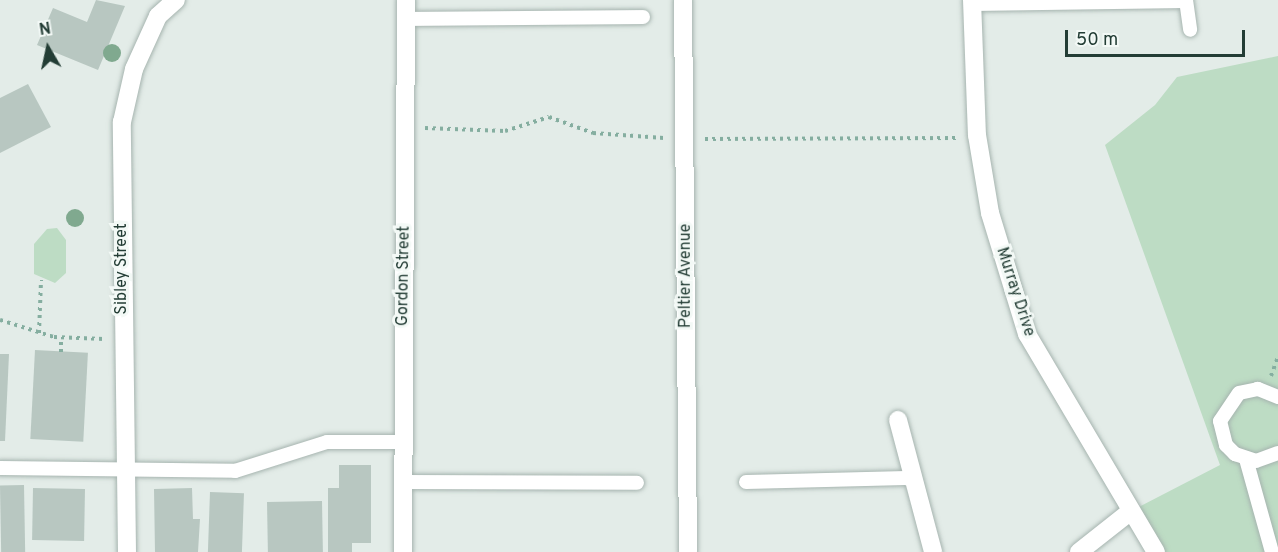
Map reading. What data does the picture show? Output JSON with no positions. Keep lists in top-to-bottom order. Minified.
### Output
{"streets":{"street":["Sibley Street","Gordon Street","Peltier Avenue","Murray Drive"]},"scale_bar":"50 m","north":"top"}
